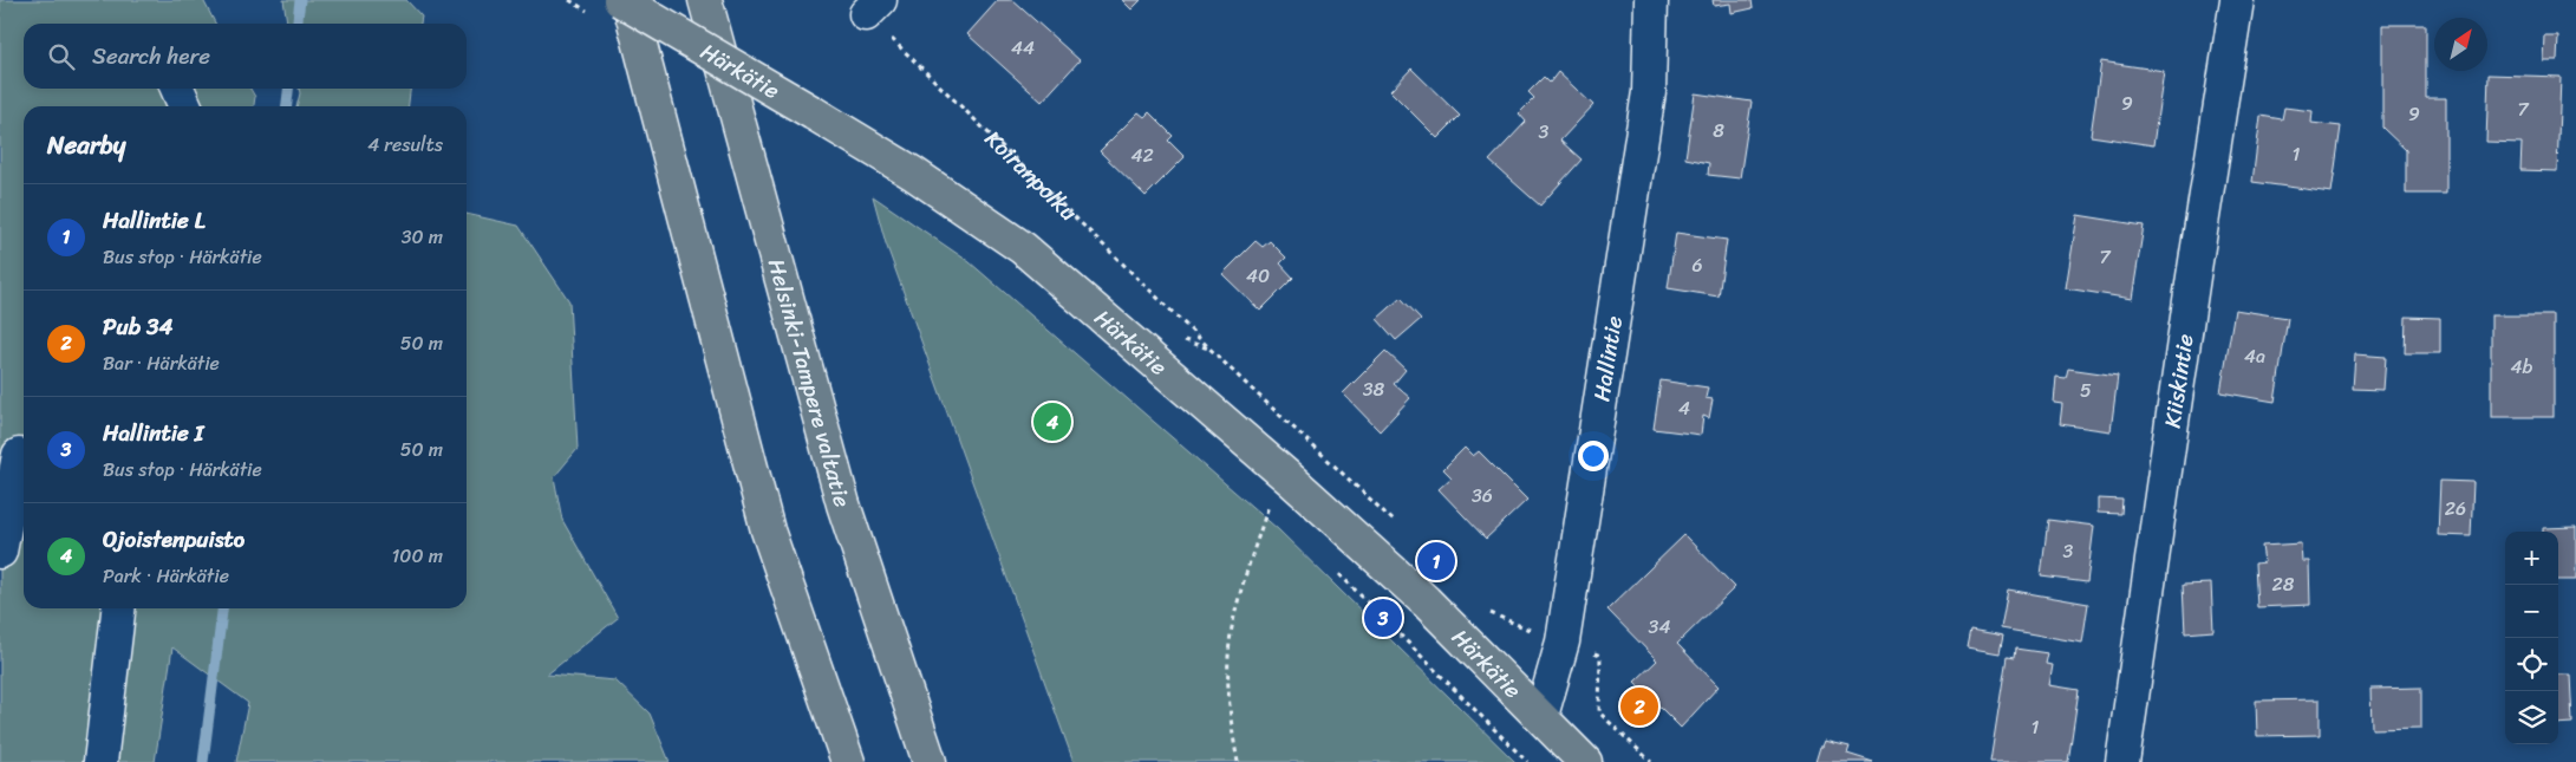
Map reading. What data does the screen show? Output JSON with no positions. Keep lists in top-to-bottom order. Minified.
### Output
{"streets":{"main road":["Härkätie","Helsinki-Tampere valtatie"],"street":["Hallintie","Kiiskintie"],"path":["Koiranpolku"]},"crossings":[["Härkätie","Hallintie"]],"house_numbers":["44","9","7","9","8","3","1","42","7","6","40","4a","4b","38","5","4","36","26","3","28","34","1"],"north":"top right","page":{"search":"Search here","heading":["Nearby","4 results"],"list":[{"mark":"1","name":"Hallintie L","note":"Bus stop · Härkätie","value":"30 m"},{"mark":"2","name":"Pub 34","note":"Bar · Härkätie","value":"50 m"},{"mark":"3","name":"Hallintie I","note":"Bus stop · Härkätie","value":"50 m"},{"mark":"4","name":"Ojoistenpuisto","note":"Park · Härkätie","value":"100 m"}],"pins":["4","1","3","2"],"map_buttons":["+","−"]}}
